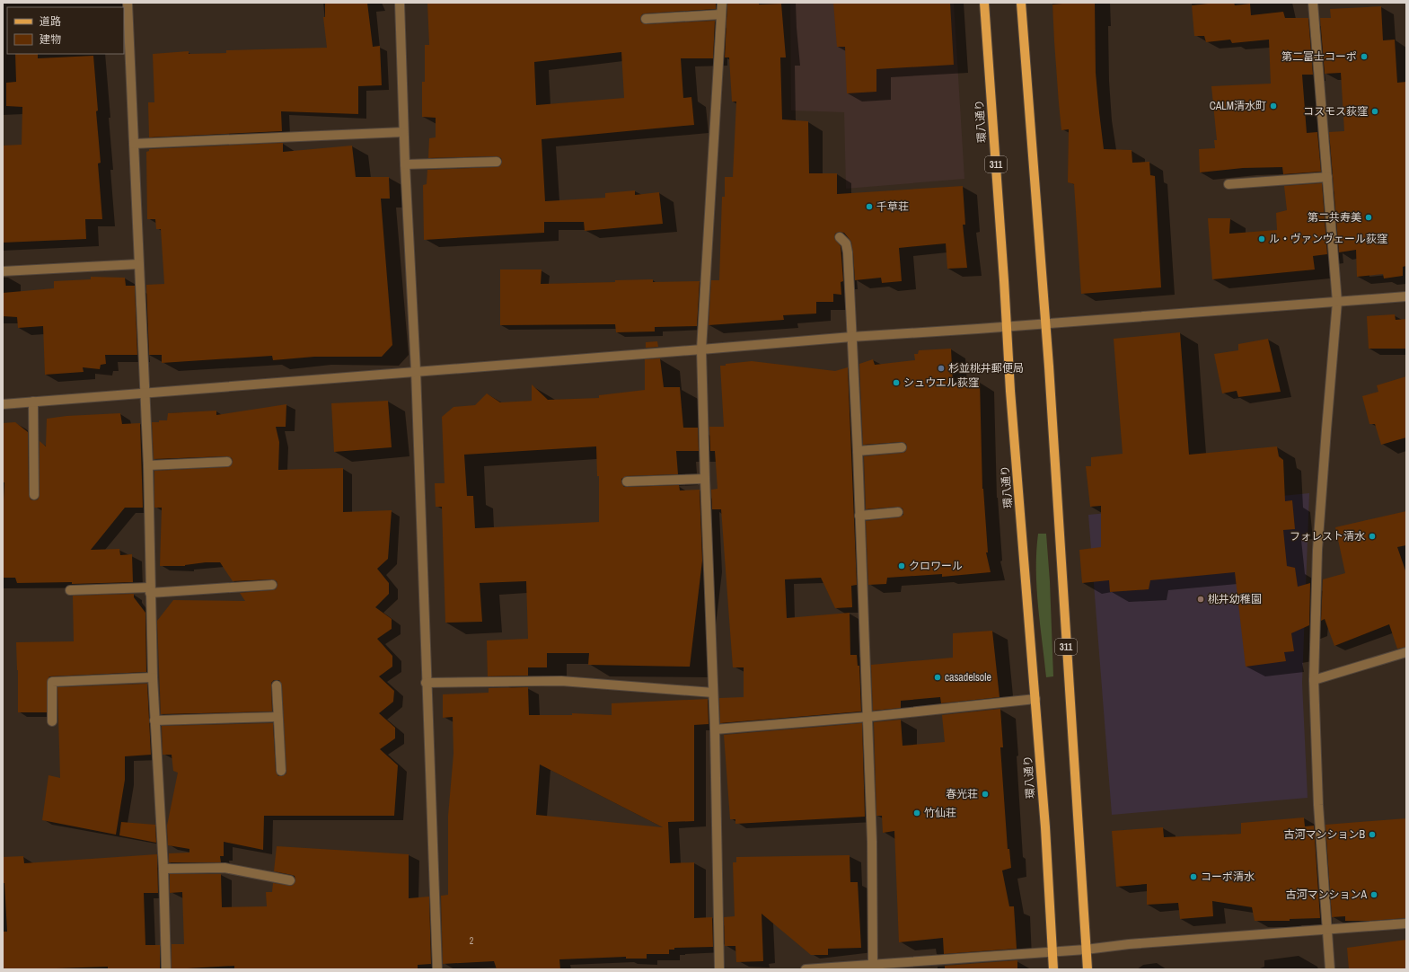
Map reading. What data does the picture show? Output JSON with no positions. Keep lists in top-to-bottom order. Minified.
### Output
{"streets":{"main road":["環八通り","311"]},"places":["第二富士コーポ","CALM清水町","コスモス荻窪","千草荘","第二共寿美","ル・ヴァンヴェール荻窪","杉並桃井郵便局","シュウエル荻窪","フォレスト清水","クロワール","桃井幼稚園","casadelsole","春光荘","竹仙荘","古河マンションB","コーポ清水","古河マンションA"],"house_numbers":["2"],"legend":["道路","建物"]}
